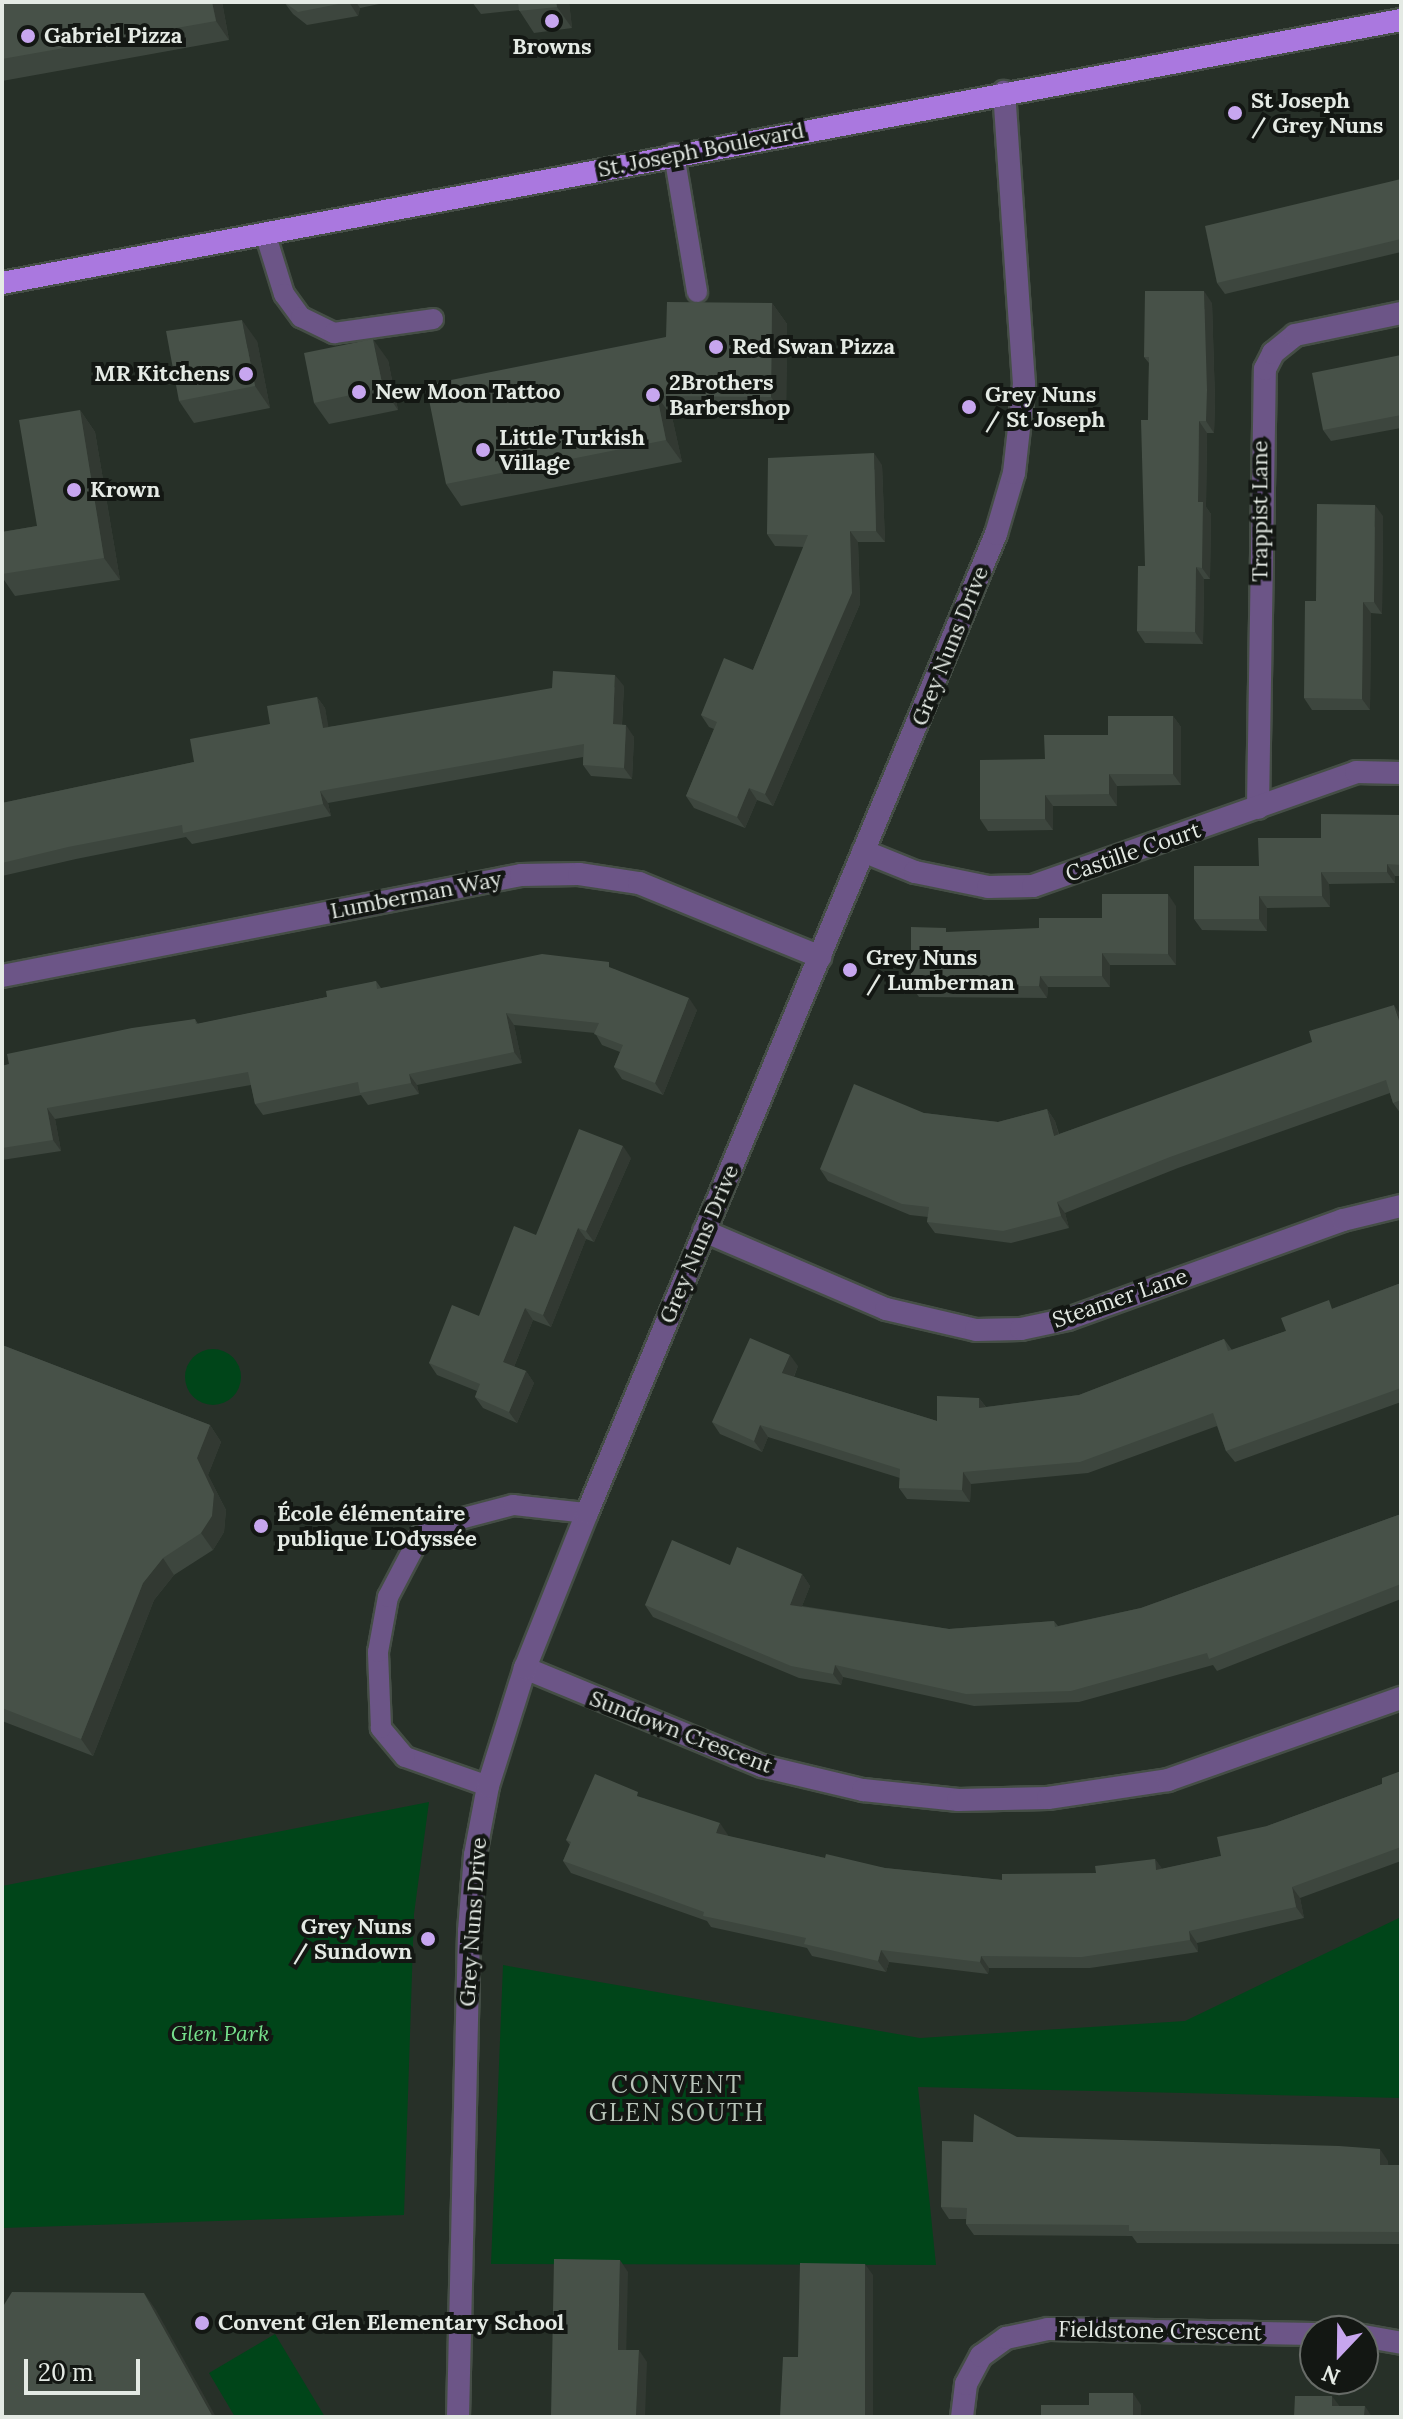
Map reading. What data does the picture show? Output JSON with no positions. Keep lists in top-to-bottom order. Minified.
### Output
{"streets":{"main road":["St. Joseph Boulevard"],"street":["Trappist Lane","Grey Nuns Drive","Castille Court","Lumberman Way","Steamer Lane","Sundown Crescent","Fieldstone Crescent"]},"crossings":[["St. Joseph Boulevard","Grey Nuns Drive"],["Trappist Lane","Castille Court"],["Grey Nuns Drive","Castille Court"],["Grey Nuns Drive","Lumberman Way"],["Grey Nuns Drive","Steamer Lane"],["Grey Nuns Drive","Sundown Crescent"]],"districts":["CONVENT GLEN SOUTH"],"parks":["Glen Park"],"places":["Browns","Gabriel Pizza","St Joseph / Grey Nuns","Red Swan Pizza","MR Kitchens","New Moon Tattoo","2Brothers Barbershop","Grey Nuns / St Joseph","Little Turkish Village","Krown","Grey Nuns / Lumberman","École élémentaire publique L'Odyssée","Grey Nuns / Sundown","Convent Glen Elementary School"],"scale_bar":"20 m","north":"bottom"}
